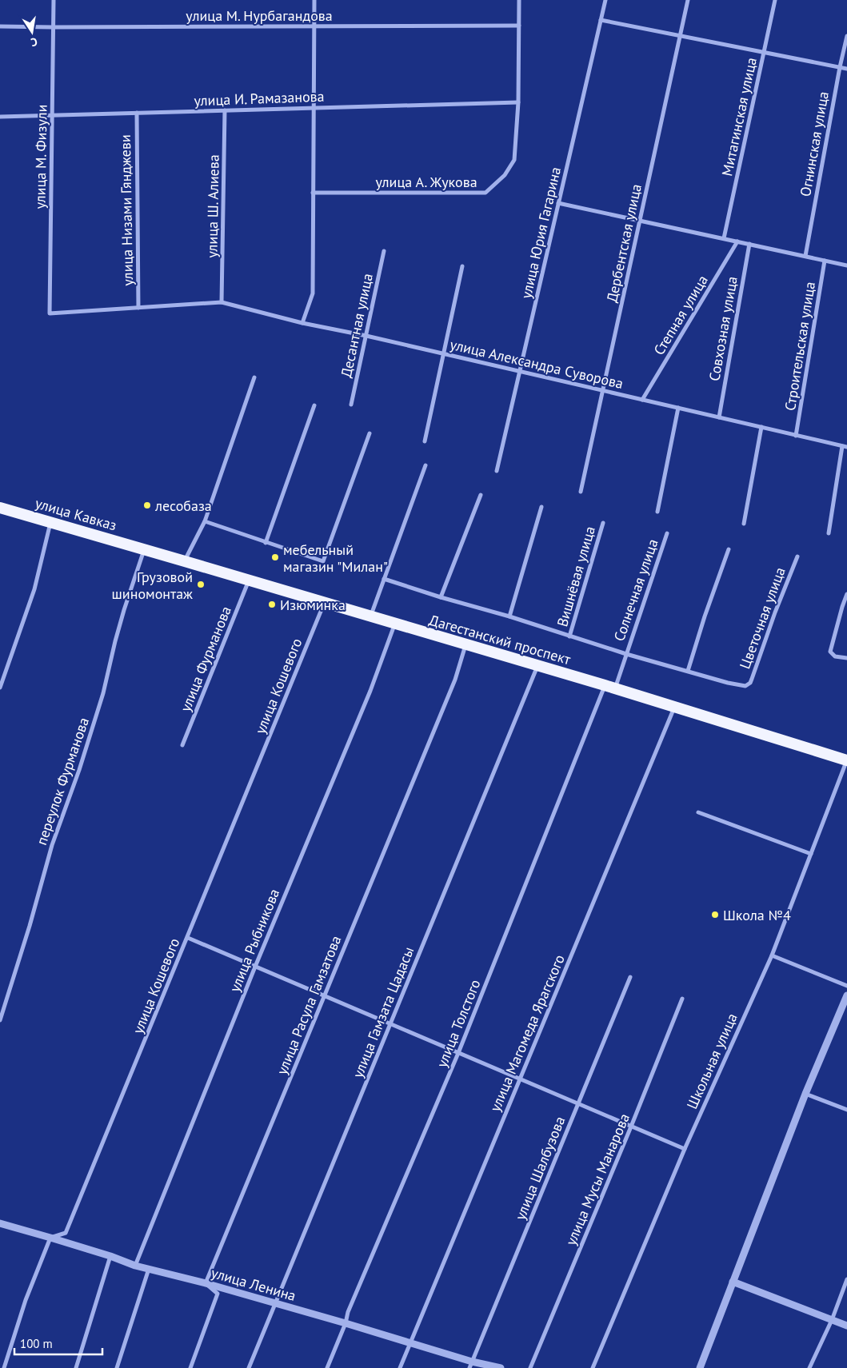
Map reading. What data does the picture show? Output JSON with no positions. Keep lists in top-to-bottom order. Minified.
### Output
{"streets":{"highway":["улица Кавказ","Дагестанский проспект"],"street":["улица М. Нурбагандова","улица И. Рамазанова","Митагинская улица","Огнинская улица","улица М. Физули","улица А. Жукова","улица Ш. Алиева","улица Низами Гянджеви","улица Юрия Гагарина","Дербентская улица","Степная улица","Десантная улица","Совхозная улица","Строительская улица","улица Александра Суворова","Вишнёвая улица","Солнечная улица","Цветочная улица","улица Фурманова","улица Кошевого","переулок Фурманова","улица Рыбникова","улица Расула Гамзатова","улица Гамзата Цадасы","улица Толстого","улица Магомеда Ярагского","Школьная улица","улица Шалбузова","улица Мусы Манарова","улица Ленина"]},"crossings":[["улица М. Нурбагандова","улица М. Физули"],["улица М. Нурбагандова","улица А. Жукова"],["улица И. Рамазанова","улица М. Физули"],["улица И. Рамазанова","улица А. Жукова"],["улица И. Рамазанова","улица Ш. Алиева"],["улица И. Рамазанова","улица Низами Гянджеви"],["улица М. Физули","улица Александра Суворова"],["улица Ш. Алиева","улица Александра Суворова"],["улица Низами Гянджеви","улица Александра Суворова"],["улица Юрия Гагарина","улица Александра Суворова"],["Дербентская улица","улица Александра Суворова"],["Степная улица","улица Александра Суворова"],["Десантная улица","улица Александра Суворова"],["Совхозная улица","улица Александра Суворова"],["Строительская улица","улица Александра Суворова"],["улица Кавказ","Дагестанский проспект"],["улица Кавказ","переулок Фурманова"],["Солнечная улица","Дагестанский проспект"],["Солнечная улица","улица Толстого"],["Дагестанский проспект","улица Фурманова"],["Дагестанский проспект","улица Кошевого"],["Дагестанский проспект","переулок Фурманова"],["Дагестанский проспект","улица Рыбникова"],["Дагестанский проспект","улица Расула Гамзатова"],["Дагестанский проспект","улица Гамзата Цадасы"],["Дагестанский проспект","улица Толстого"],["Дагестанский проспект","улица Магомеда Ярагского"],["Дагестанский проспект","Школьная улица"],["улица Кошевого","улица Ленина"],["улица Рыбникова","улица Ленина"],["улица Расула Гамзатова","улица Ленина"],["улица Гамзата Цадасы","улица Ленина"],["улица Толстого","улица Ленина"],["улица Магомеда Ярагского","улица Ленина"],["улица Шалбузова","улица Ленина"]],"places":["лесобаза","мебельный магазин \"Милан\"","Грузовой шиномонтаж","Изюминка","Школа №4"],"scale_bar":"100 m","north":"bottom"}
